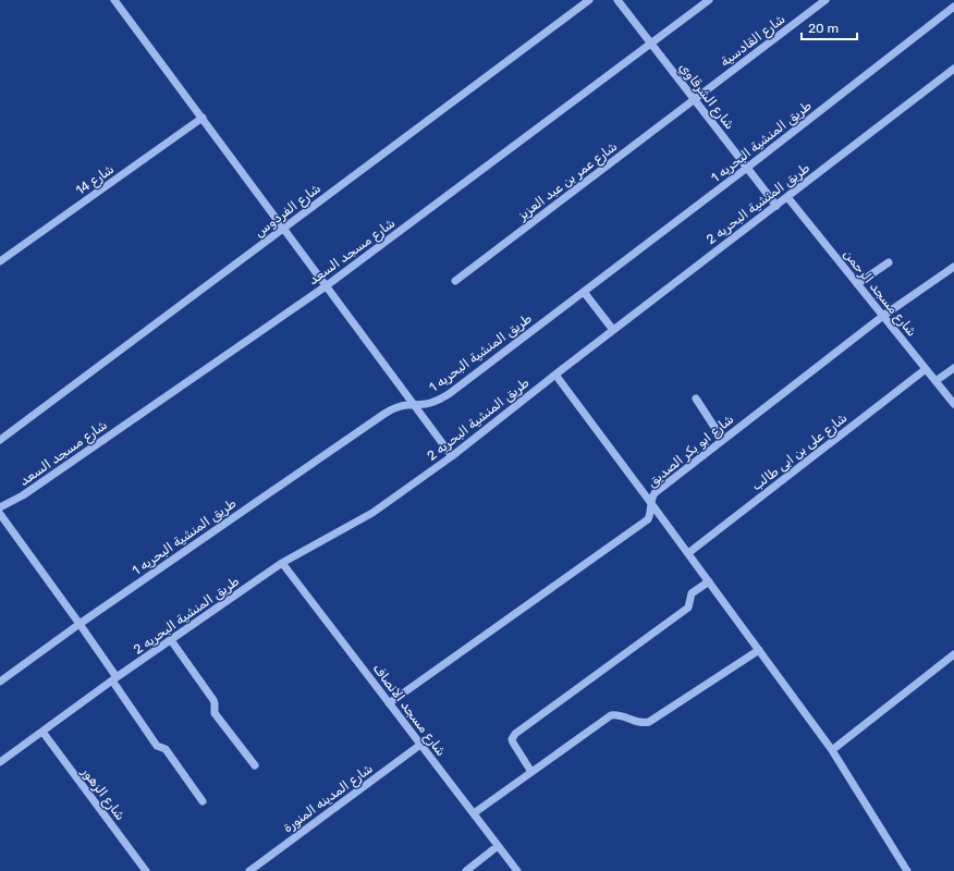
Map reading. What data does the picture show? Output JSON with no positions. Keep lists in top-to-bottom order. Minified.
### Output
{"streets":{"street":["شارع القادسية","شارع الشرقاوي","طريق المنشية البحريه 1","شارع 14","شارع عمر بن عبد العزيز","طريق المنشية البحريه 2","شارع الفردوس","شارع مسجد السعد","شارع مسجد الرحمن","شارع ابو بكر الصديق","شارع على بن ابى طالب","شارع مسجد الانصاف","شارع الزهور","شارع المدينه المنورة"]},"crossings":[["شارع القادسية","شارع الشرقاوي"],["شارع القادسية","شارع عمر بن عبد العزيز"],["شارع الشرقاوي","طريق المنشية البحريه 1"],["شارع الشرقاوي","شارع عمر بن عبد العزيز"],["شارع الشرقاوي","طريق المنشية البحريه 2"],["شارع الشرقاوي","شارع مسجد السعد"],["طريق المنشية البحريه 2","شارع مسجد الرحمن"],["طريق المنشية البحريه 2","شارع مسجد الانصاف"],["طريق المنشية البحريه 2","شارع الزهور"],["شارع مسجد الرحمن","شارع ابو بكر الصديق"],["شارع مسجد الرحمن","شارع على بن ابى طالب"],["شارع ابو بكر الصديق","شارع مسجد الانصاف"],["شارع مسجد الانصاف","شارع المدينه المنورة"]],"scale_bar":"20 m"}
